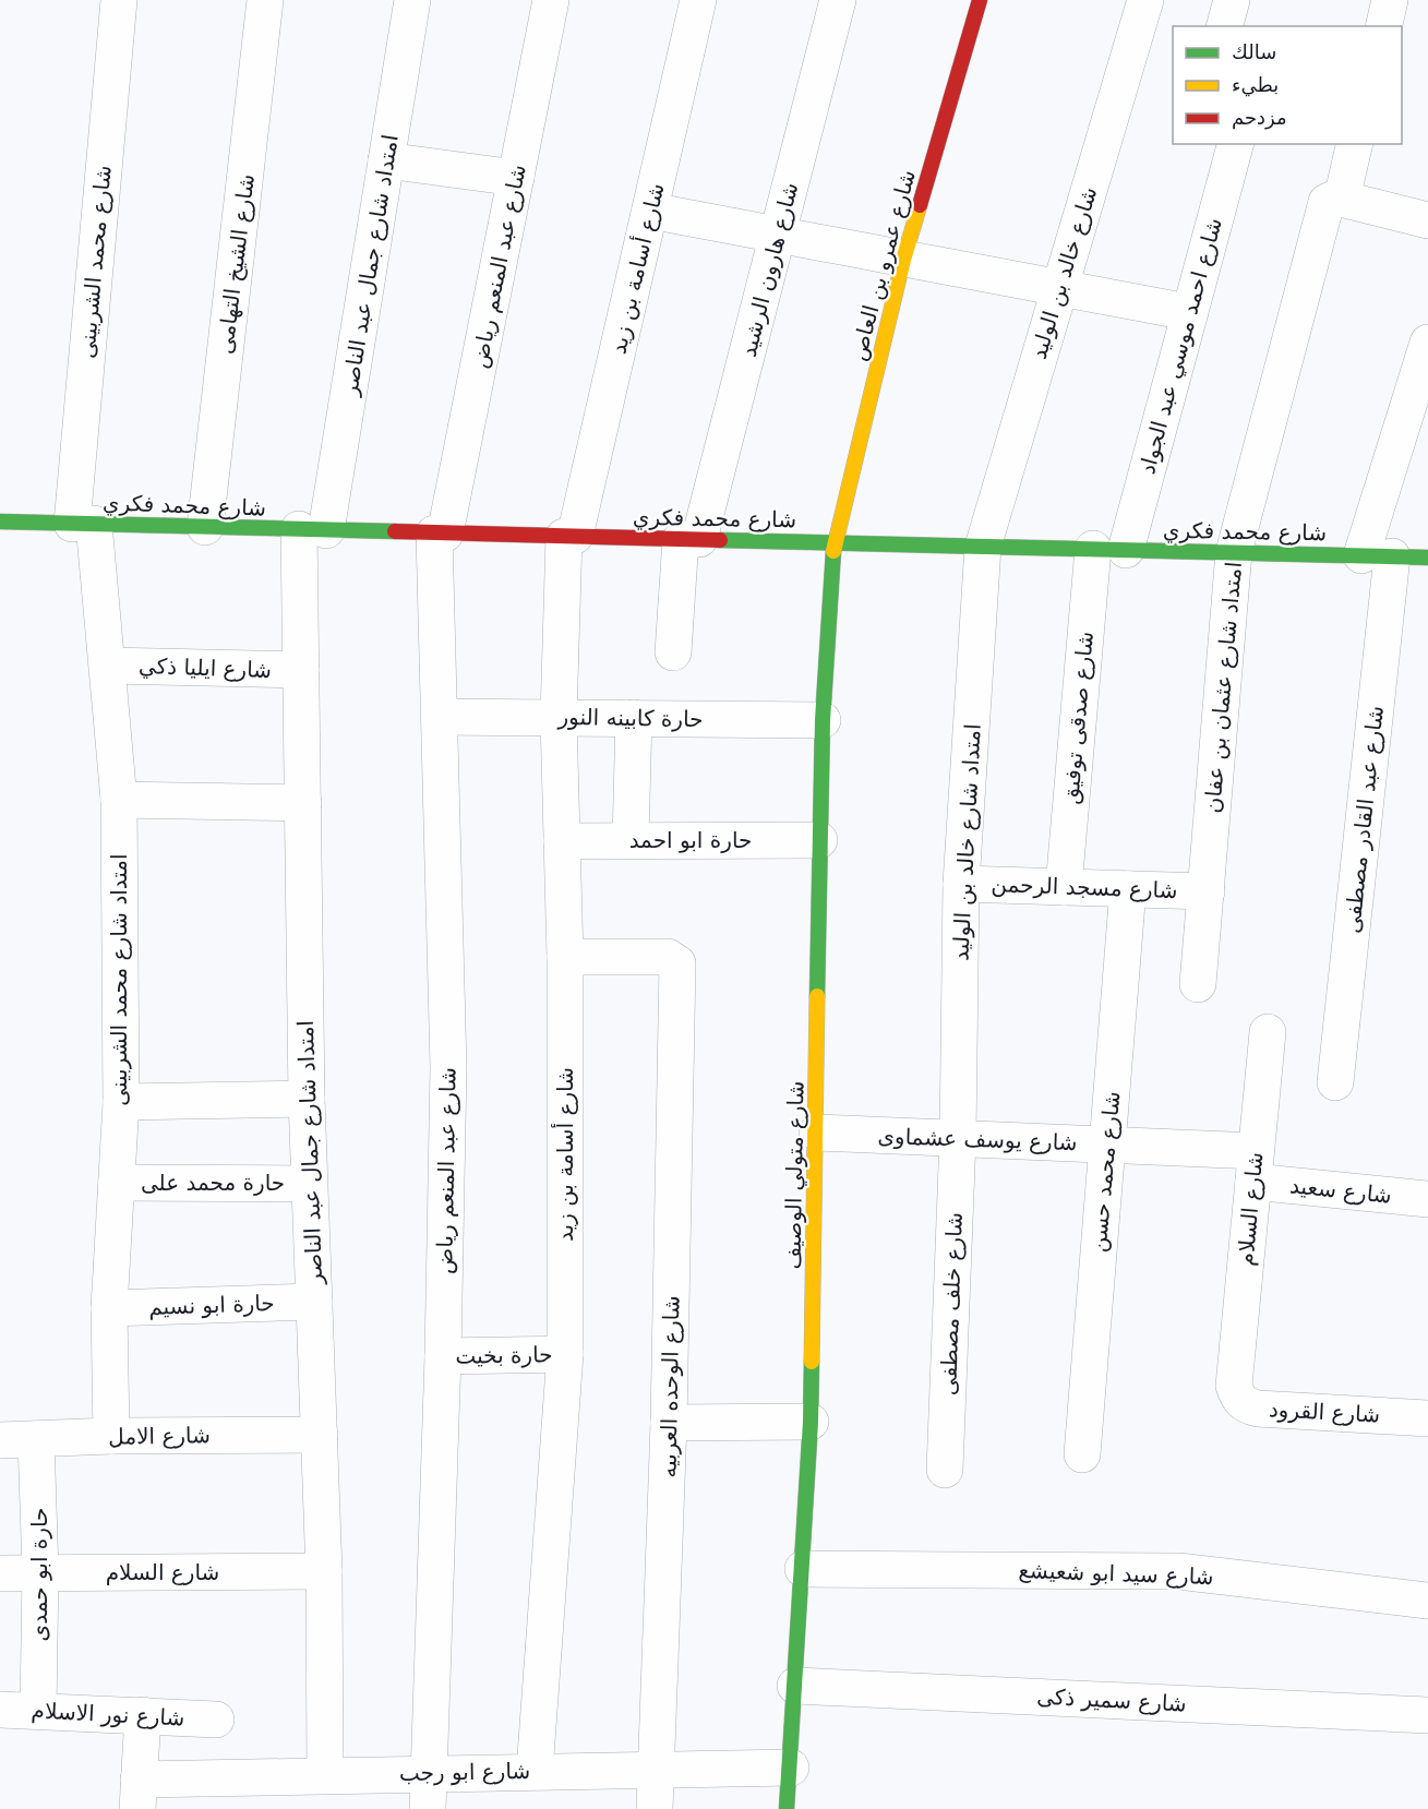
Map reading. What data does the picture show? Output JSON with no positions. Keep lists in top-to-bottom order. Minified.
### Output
{"streets":{"street":["شارع محمد الشربينى","شارع الشيخ التهامى","امتداد شارع جمال عبد الناصر","شارع عمرو بن العاص","شارع عبد المنعم رياض","شارع أسامة بن زيد","شارع هارون الرشيد","شارع خالد بن الوليد","شارع احمد موسي عبد الجواد","شارع محمد فكري","شارع ايليا ذكي","امتداد شارع عثمان بن عفان","حارة كابينه النور","شارع صدقى توفيق","شارع عبد القادر مصطفى","حارة ابو احمد","امتداد شارع خالد بن الوليد","شارع مسجد الرحمن","امتداد شارع محمد الشربينى","شارع يوسف عشماوى","شارع محمد حسن","شارع متولي الوصيف","حارة محمد على","شارع سعيد","شارع السلام","شارع خلف مصطفى","حارة ابو نسيم","حارة بخيت","شارع الوحده العربيه","شارع القرود","شارع الامل","شارع سيد ابو شعيشع","حارة ابو حمدى","شارع سمير ذكى","شارع نور الاسلام","شارع ابو رجب"]},"crossings":[["شارع محمد الشربينى","شارع محمد فكري"],["شارع محمد الشربينى","امتداد شارع محمد الشربينى"],["شارع الشيخ التهامى","شارع محمد فكري"],["امتداد شارع جمال عبد الناصر","شارع محمد فكري"],["امتداد شارع جمال عبد الناصر","شارع ايليا ذكي"],["امتداد شارع جمال عبد الناصر","حارة محمد على"],["امتداد شارع جمال عبد الناصر","شارع السلام"],["امتداد شارع جمال عبد الناصر","حارة ابو نسيم"],["امتداد شارع جمال عبد الناصر","شارع الامل"],["امتداد شارع جمال عبد الناصر","شارع ابو رجب"],["شارع عمرو بن العاص","شارع محمد فكري"],["شارع عمرو بن العاص","شارع متولي الوصيف"],["شارع عبد المنعم رياض","شارع محمد فكري"],["شارع عبد المنعم رياض","حارة كابينه النور"],["شارع عبد المنعم رياض","حارة بخيت"],["شارع عبد المنعم رياض","شارع ابو رجب"],["شارع أسامة بن زيد","شارع محمد فكري"],["شارع أسامة بن زيد","حارة كابينه النور"],["شارع أسامة بن زيد","حارة ابو احمد"],["شارع أسامة بن زيد","حارة بخيت"],["شارع أسامة بن زيد","شارع الوحده العربيه"],["شارع أسامة بن زيد","شارع ابو رجب"],["شارع هارون الرشيد","شارع محمد فكري"],["شارع خالد بن الوليد","شارع محمد فكري"],["شارع خالد بن الوليد","امتداد شارع خالد بن الوليد"],["شارع احمد موسي عبد الجواد","شارع محمد فكري"],["شارع احمد موسي عبد الجواد","شارع صدقى توفيق"],["شارع محمد فكري","امتداد شارع عثمان بن عفان"],["شارع محمد فكري","شارع صدقى توفيق"],["شارع محمد فكري","شارع عبد القادر مصطفى"],["شارع محمد فكري","امتداد شارع خالد بن الوليد"],["شارع محمد فكري","امتداد شارع محمد الشربينى"],["شارع محمد فكري","شارع متولي الوصيف"],["شارع ايليا ذكي","امتداد شارع محمد الشربينى"],["امتداد شارع عثمان بن عفان","شارع مسجد الرحمن"],["حارة كابينه النور","شارع متولي الوصيف"],["شارع صدقى توفيق","شارع مسجد الرحمن"],["حارة ابو احمد","شارع متولي الوصيف"],["امتداد شارع خالد بن الوليد","شارع مسجد الرحمن"],["امتداد شارع خالد بن الوليد","شارع يوسف عشماوى"],["امتداد شارع خالد بن الوليد","شارع خلف مصطفى"],["شارع مسجد الرحمن","شارع محمد حسن"],["امتداد شارع محمد الشربينى","حارة محمد على"],["امتداد شارع محمد الشربينى","حارة ابو نسيم"],["امتداد شارع محمد الشربينى","شارع الامل"],["شارع يوسف عشماوى","شارع محمد حسن"],["شارع يوسف عشماوى","شارع متولي الوصيف"],["شارع يوسف عشماوى","شارع سعيد"],["شارع يوسف عشماوى","شارع السلام"],["شارع يوسف عشماوى","شارع خلف مصطفى"],["شارع متولي الوصيف","شارع سيد ابو شعيشع"],["شارع متولي الوصيف","شارع سمير ذكى"],["شارع متولي الوصيف","شارع ابو رجب"],["شارع سعيد","شارع السلام"],["شارع السلام","شارع القرود"],["شارع السلام","حارة ابو حمدى"],["شارع الوحده العربيه","شارع ابو رجب"],["شارع الامل","حارة ابو حمدى"],["حارة ابو حمدى","شارع نور الاسلام"]],"legend":["سالك","بطيء","مزدحم"]}
